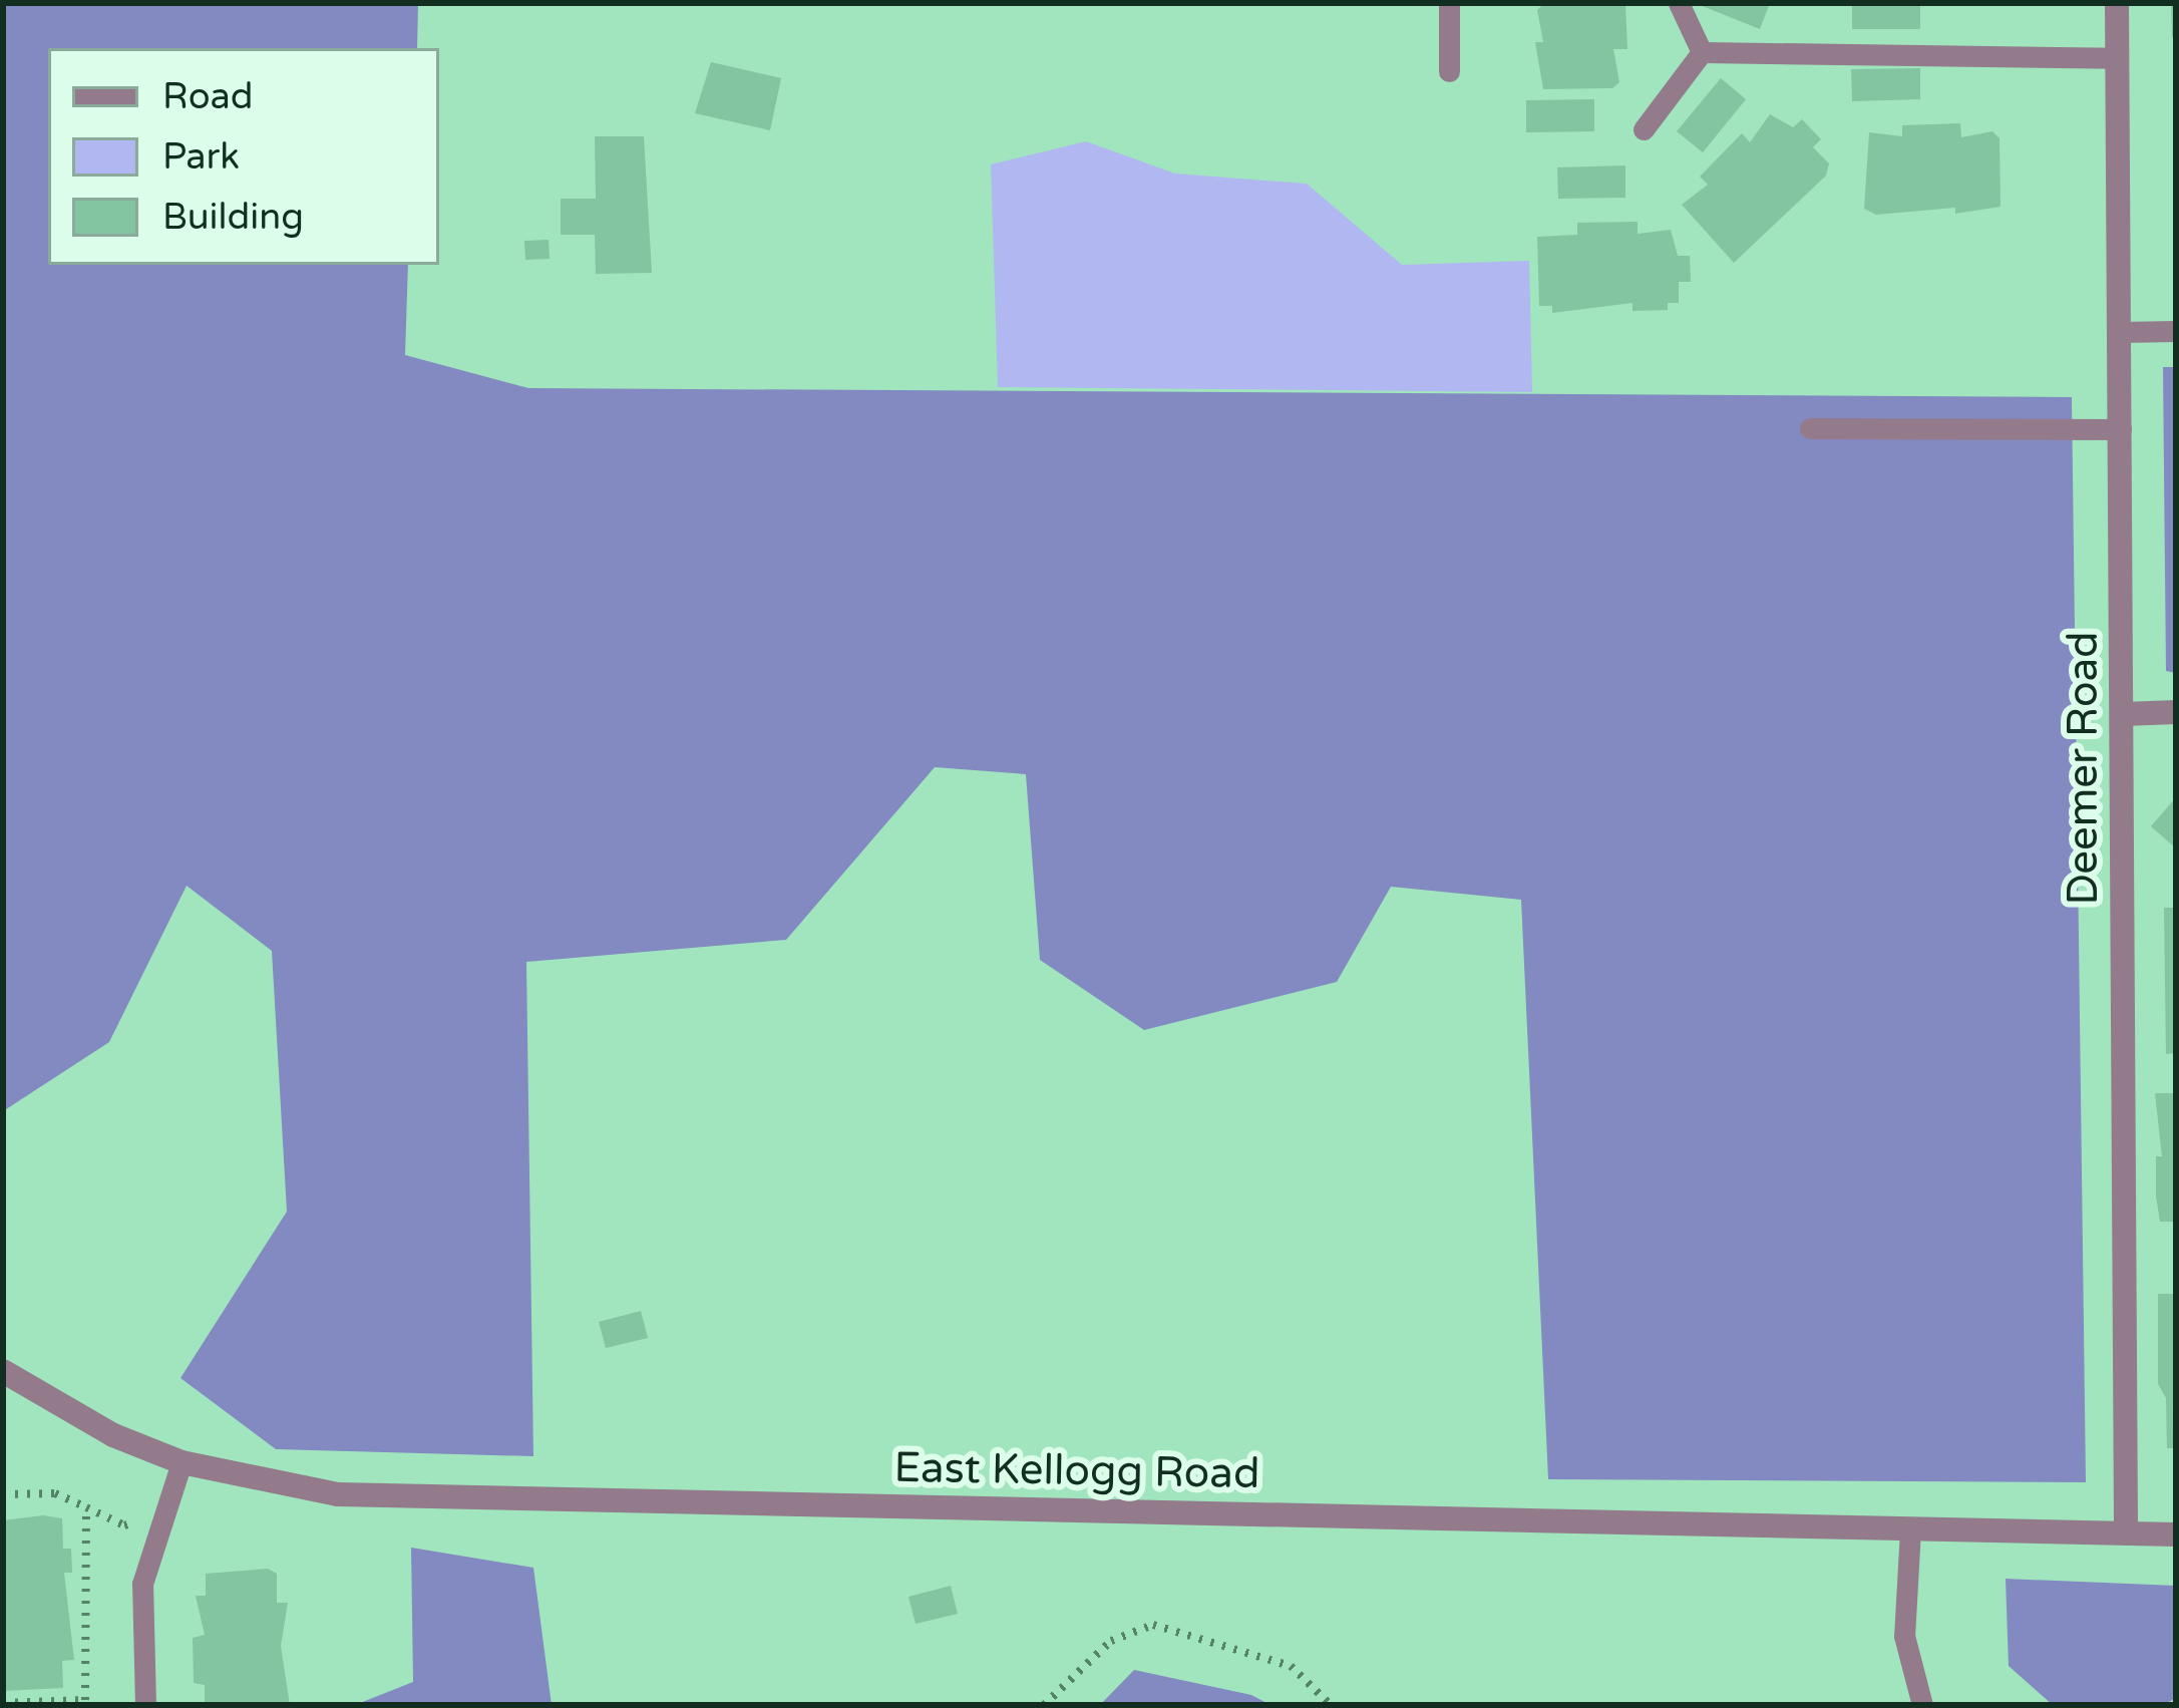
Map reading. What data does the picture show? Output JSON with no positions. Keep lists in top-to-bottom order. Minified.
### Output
{"streets":{"street":["Deemer Road","East Kellogg Road"]},"crossings":[["Deemer Road","East Kellogg Road"]],"legend":["Road","Park","Building"]}
